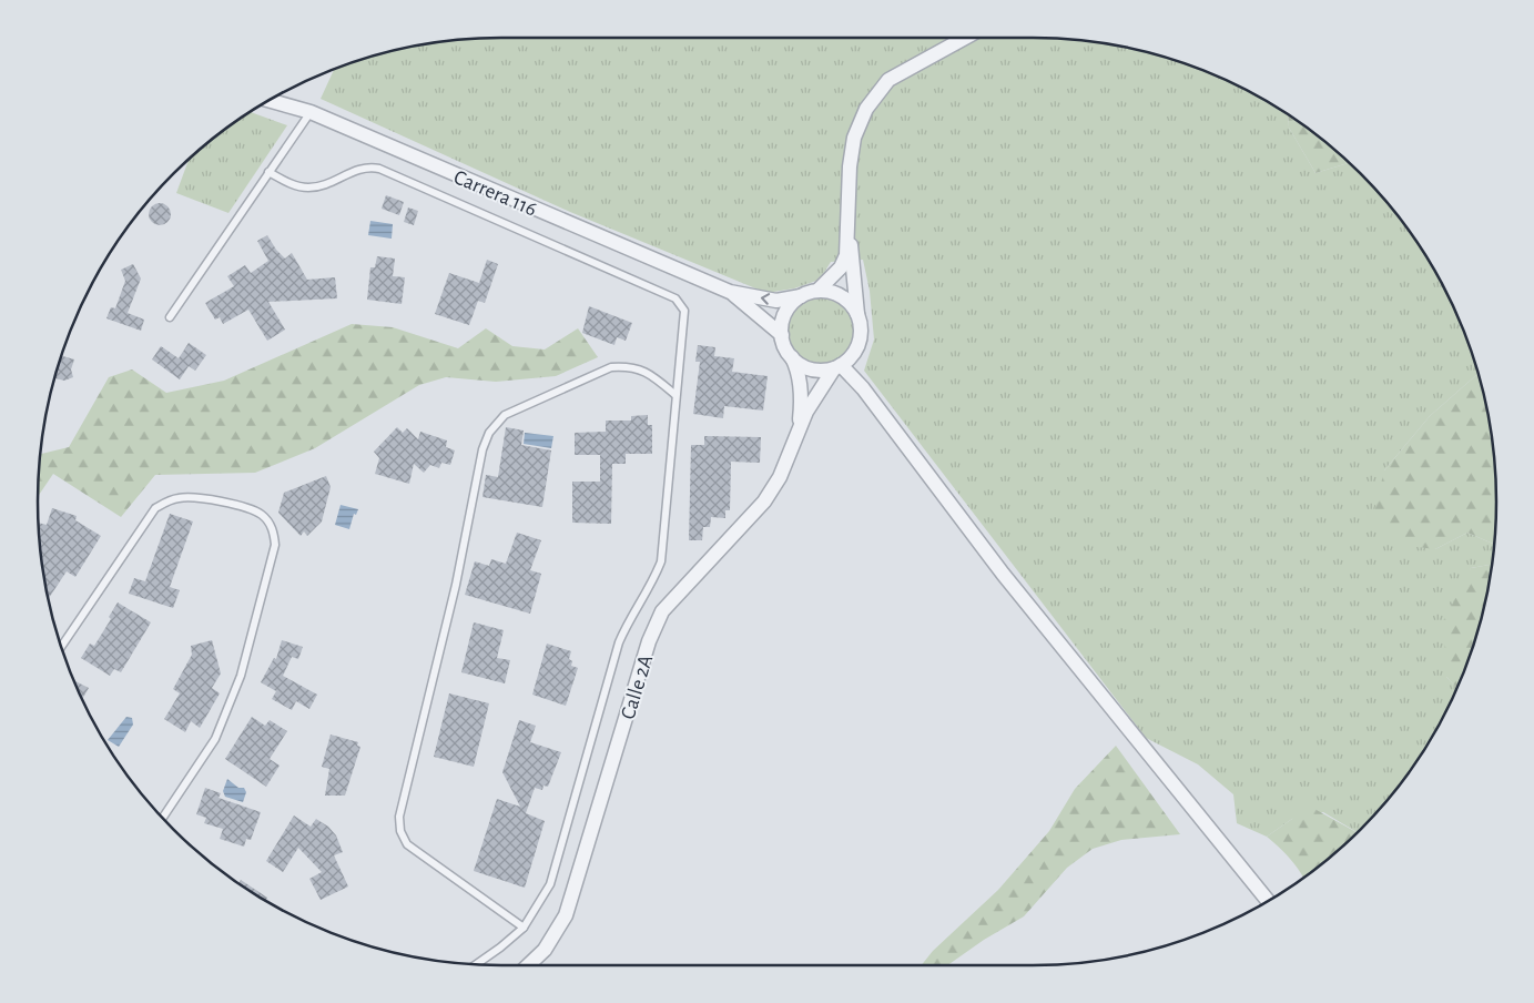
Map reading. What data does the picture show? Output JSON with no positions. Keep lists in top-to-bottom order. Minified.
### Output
{"streets":{"street":["Carrera 116","Calle 2A"]},"crossings":[["Carrera 116","Calle 2A"]]}
